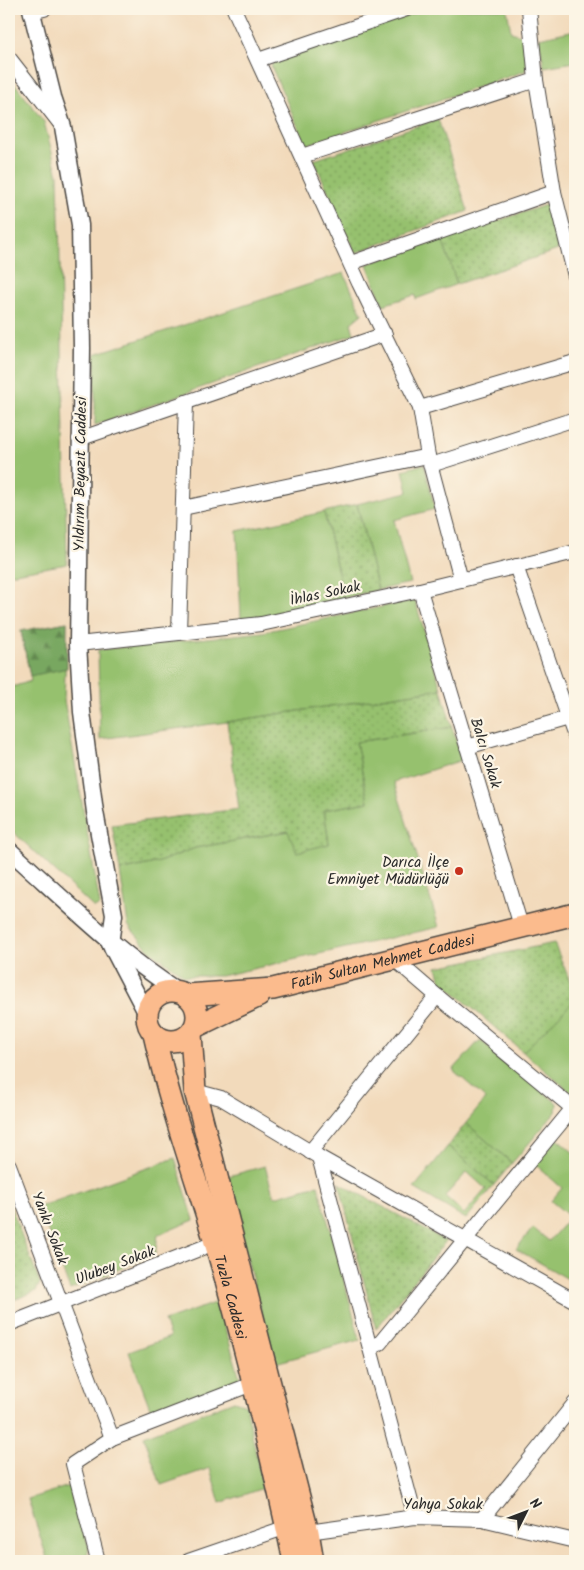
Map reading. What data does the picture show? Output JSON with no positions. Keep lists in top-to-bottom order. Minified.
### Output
{"streets":{"main road":["Fatih Sultan Mehmet Caddesi","Tuzla Caddesi"],"street":["Yıldırım Beyazıt Caddesi","İhlas Sokak","Balcı Sokak","Yankı Sokak","Ulubey Sokak","Yahya Sokak"]},"crossings":[["Yıldırım Beyazıt Caddesi","İhlas Sokak"],["İhlas Sokak","Balcı Sokak"],["Balcı Sokak","Fatih Sultan Mehmet Caddesi"],["Fatih Sultan Mehmet Caddesi","Tuzla Caddesi"],["Yankı Sokak","Ulubey Sokak"],["Ulubey Sokak","Tuzla Caddesi"],["Tuzla Caddesi","Yahya Sokak"]],"places":["Darıca İlçe Emniyet Müdürlüğü"],"north":"top right"}
